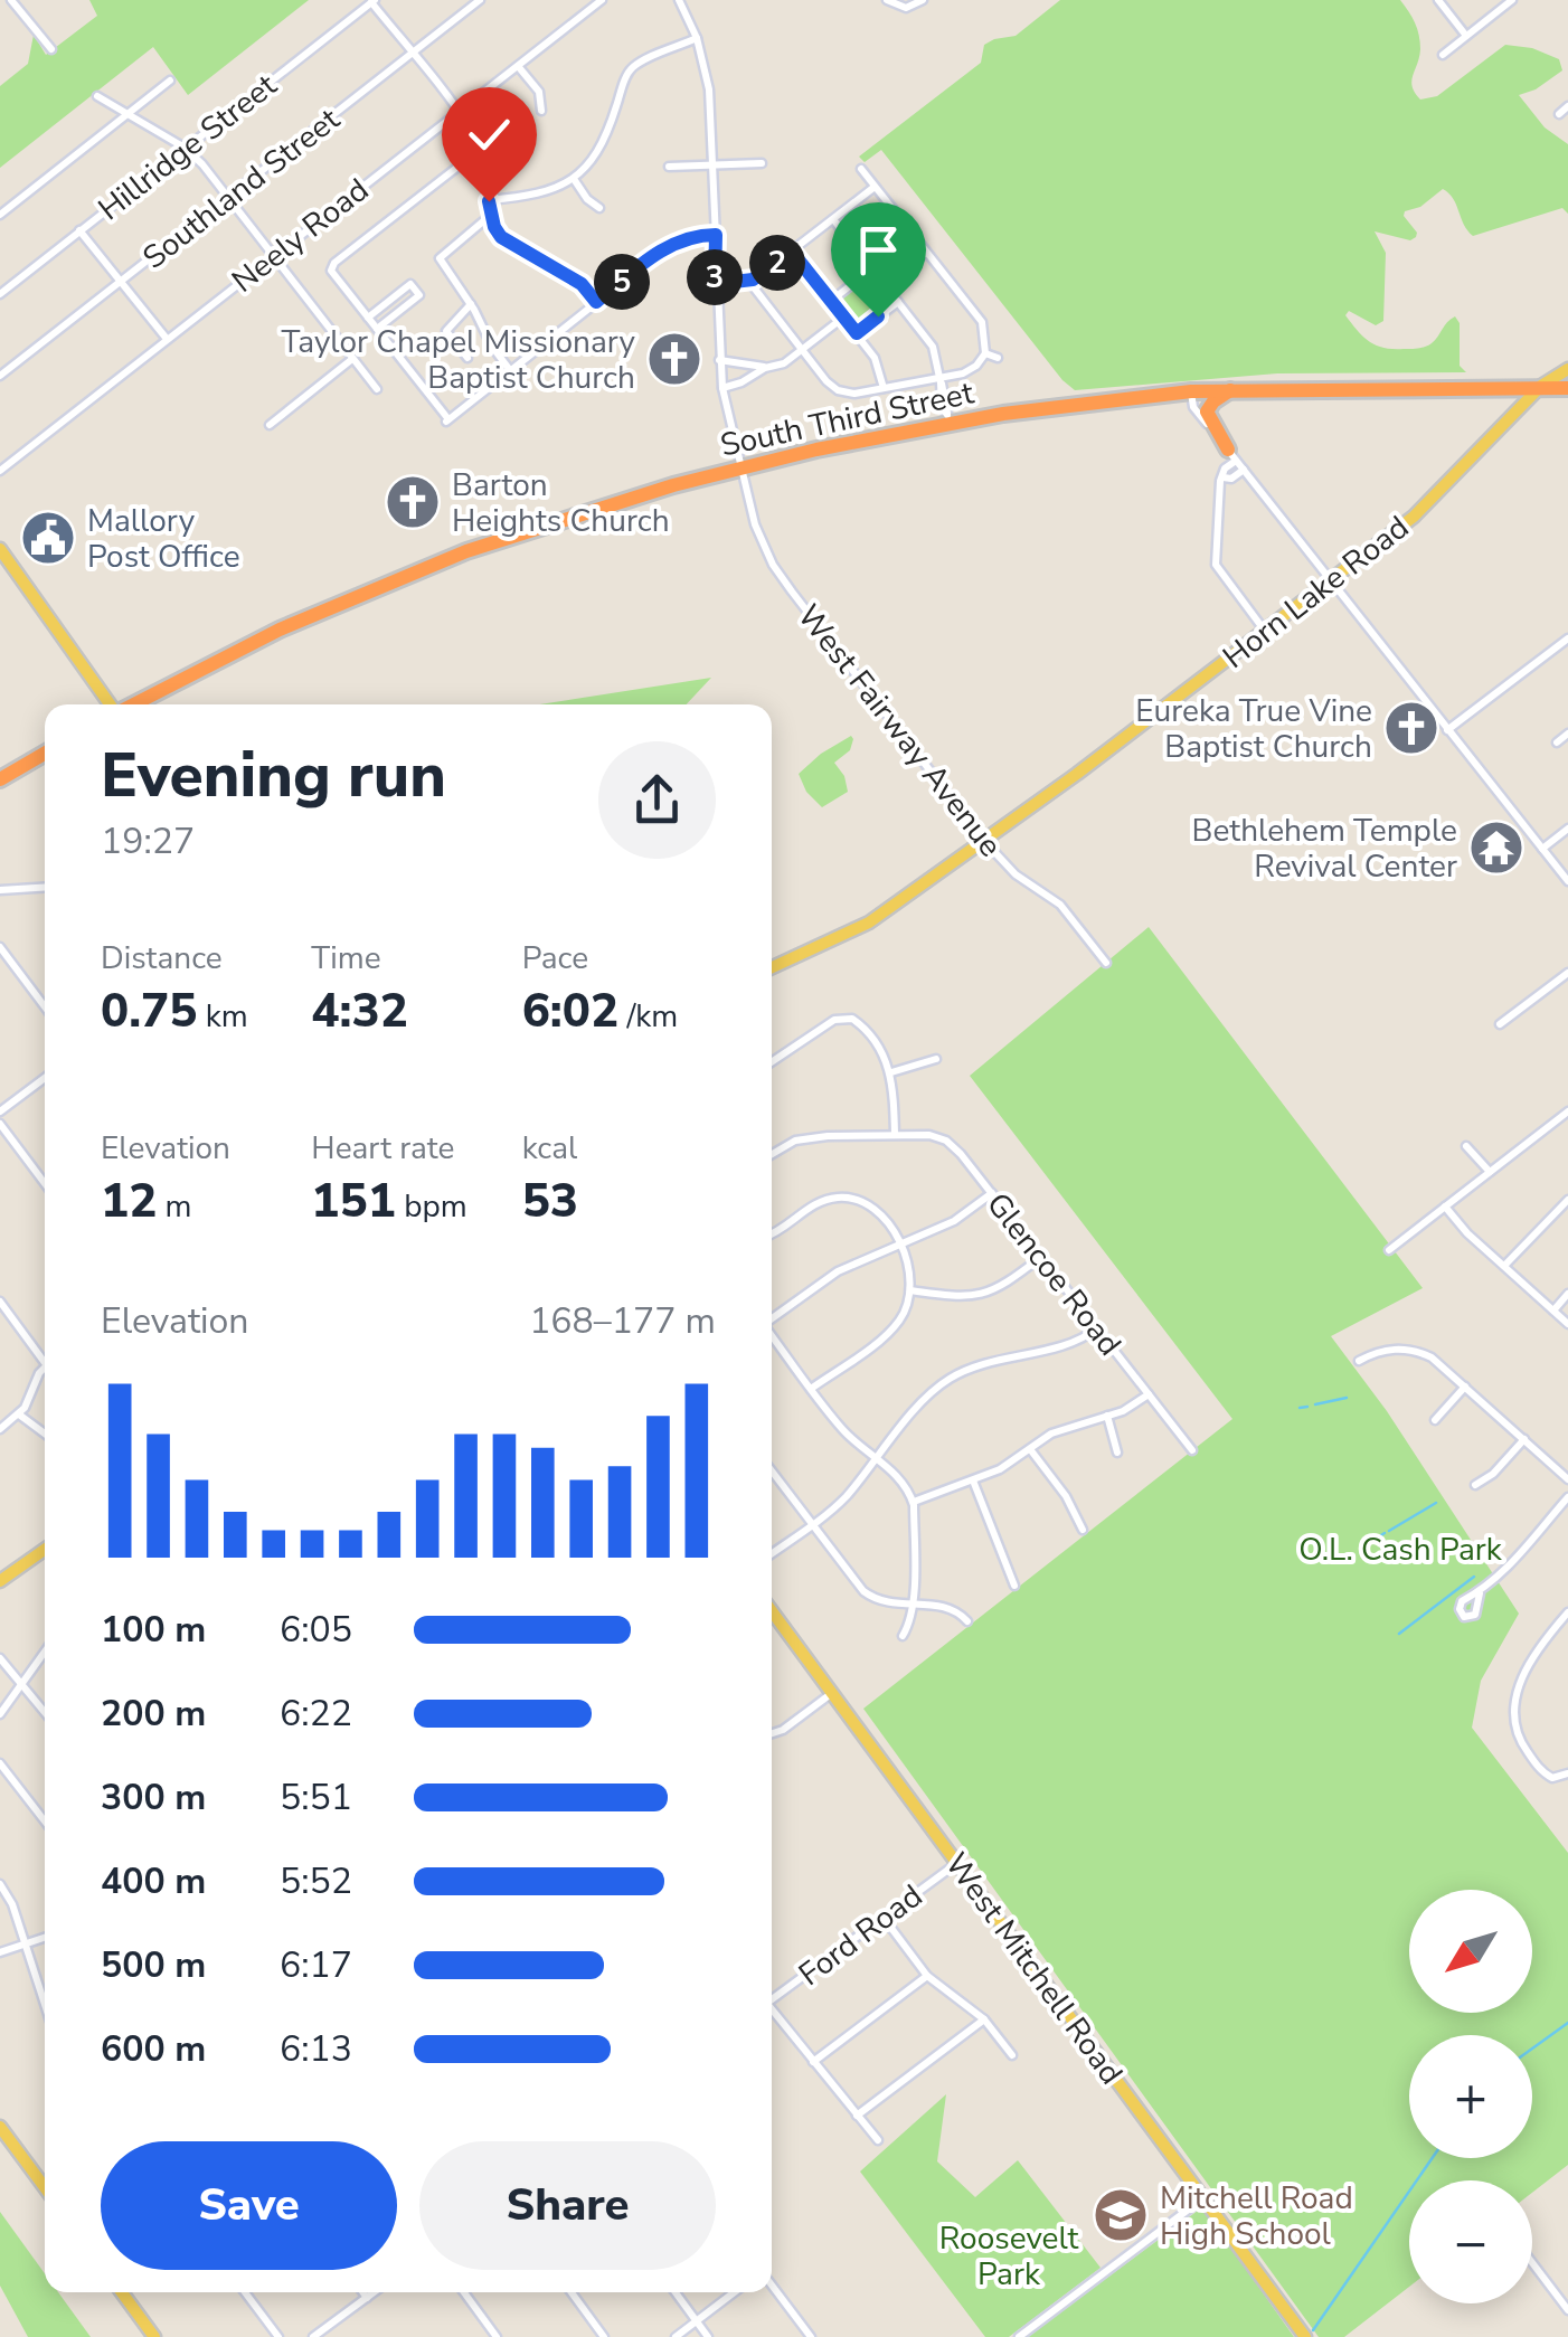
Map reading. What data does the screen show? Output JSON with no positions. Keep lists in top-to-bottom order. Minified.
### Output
{"streets":{"highway":["South Third Street"],"main road":["Horn Lake Road","West Mitchell Road"],"street":["Hillridge Street","Southland Street","Neely Road","West Fairway Avenue","Glencoe Road","Ford Road"]},"crossings":[["South Third Street","Horn Lake Road"],["South Third Street","West Fairway Avenue"],["Horn Lake Road","West Fairway Avenue"],["Ford Road","West Mitchell Road"]],"parks":["O.L. Cash Park","Roosevelt Park"],"places":{"church":["Taylor Chapel Missionary Baptist Church","Barton Heights Church","Eureka True Vine Baptist Church"],"public building":["Mallory Post Office"],"temple":["Bethlehem Temple Revival Center"],"school or university":["Mitchell Road High School"]},"north":"bottom left","page":{"pins":["2","3","5"],"heading":["Evening run","19:27"],"stats":[["Distance","0.75 km"],["Time","4:32"],["Pace","6:02 /km"],["Elevation","12 m"],["Heart rate","151 bpm"],["kcal","53"]],"chart":["Elevation","168–177 m"],"list":[{"name":"100 m","note":"6:05"},{"name":"200 m","note":"6:22"},{"name":"300 m","note":"5:51"},{"name":"400 m","note":"5:52"},{"name":"500 m","note":"6:17"},{"name":"600 m","note":"6:13"}],"map_buttons":["+","−"],"buttons":["Save","Share"]}}
